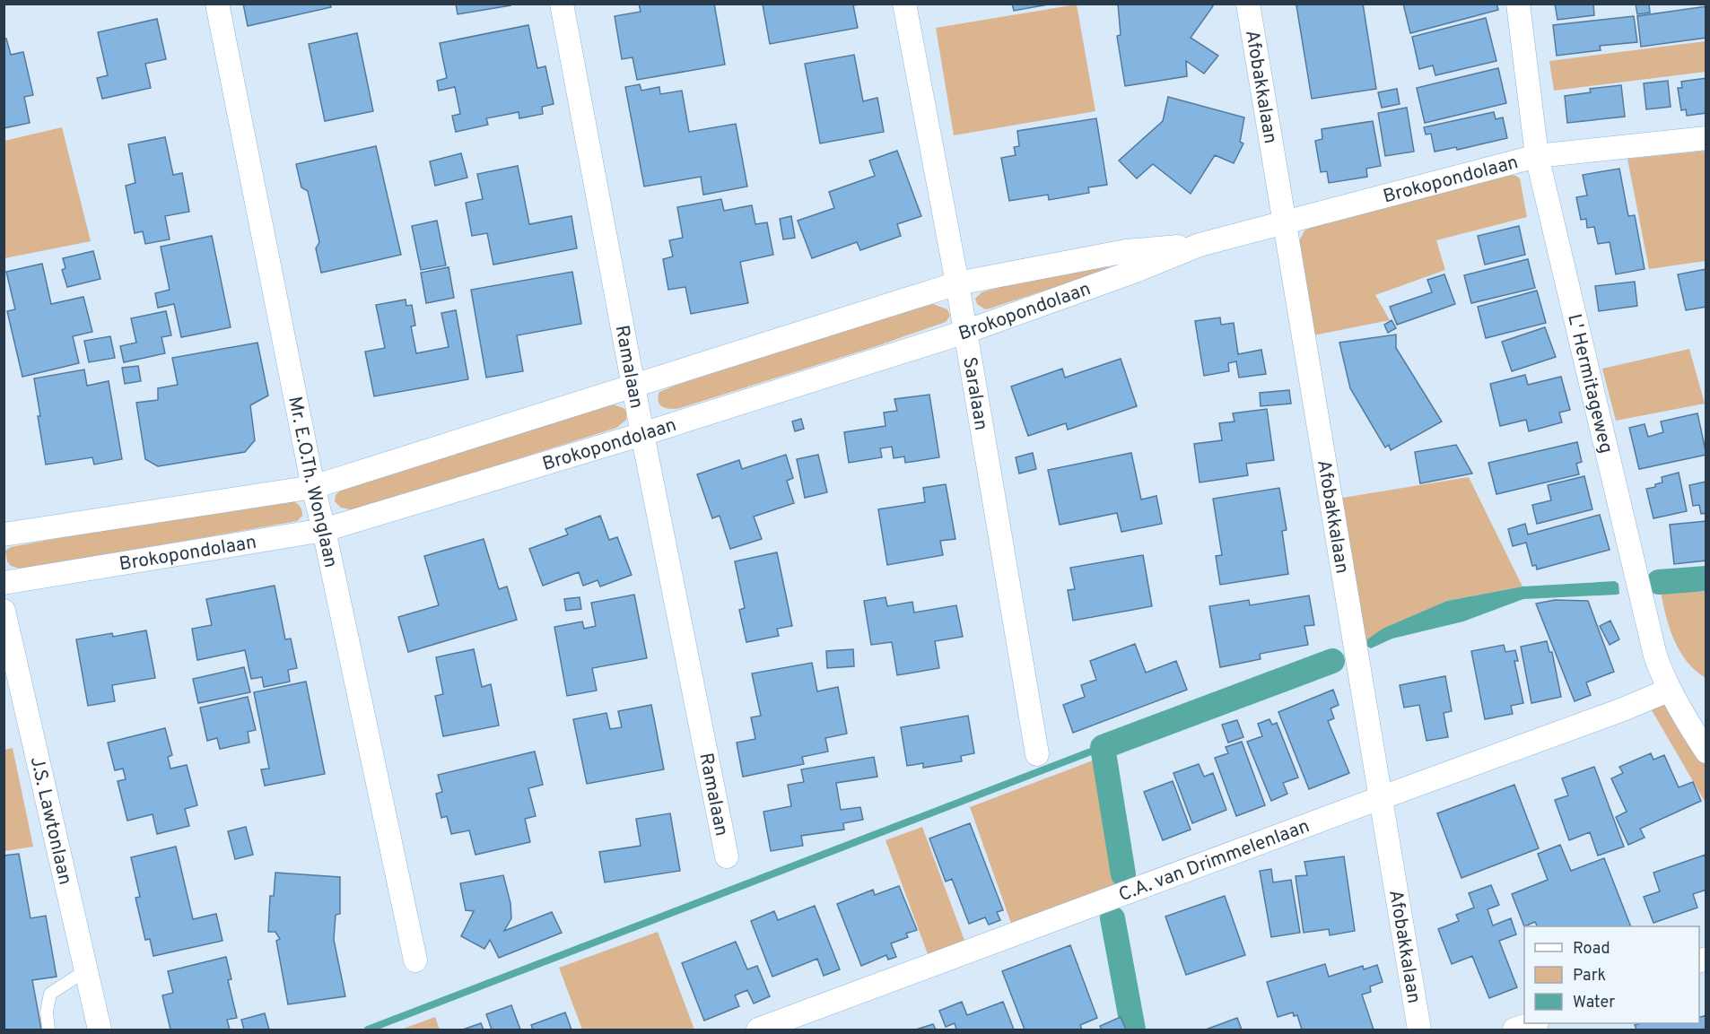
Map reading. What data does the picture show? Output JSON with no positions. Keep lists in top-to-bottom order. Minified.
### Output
{"streets":{"street":["Afobakkalaan","Brokopondolaan","Ramalaan","L' Hermitageweg","Saralaan","Mr. E.O.Th. Wonglaan","J.S. Lawtonlaan","C.A. van Drimmelenlaan"]},"crossings":[["Afobakkalaan","Brokopondolaan"],["Afobakkalaan","C.A. van Drimmelenlaan"],["Brokopondolaan","Ramalaan"],["Brokopondolaan","L' Hermitageweg"],["Brokopondolaan","Saralaan"],["Brokopondolaan","Mr. E.O.Th. Wonglaan"],["L' Hermitageweg","C.A. van Drimmelenlaan"]],"legend":["Road","Park","Water"]}
